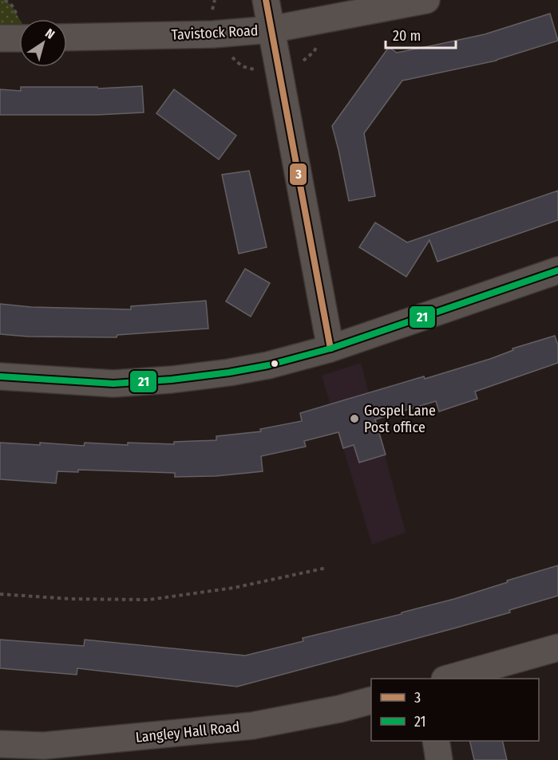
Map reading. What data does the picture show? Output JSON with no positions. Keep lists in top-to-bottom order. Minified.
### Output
{"streets":{"street":["Tavistock Road","Langley Hall Road"]},"places":["Gospel Lane Post office"],"lines":["transit line 3","transit line 21"],"legend":["3","21"],"scale_bar":"20 m","north":"top right"}
